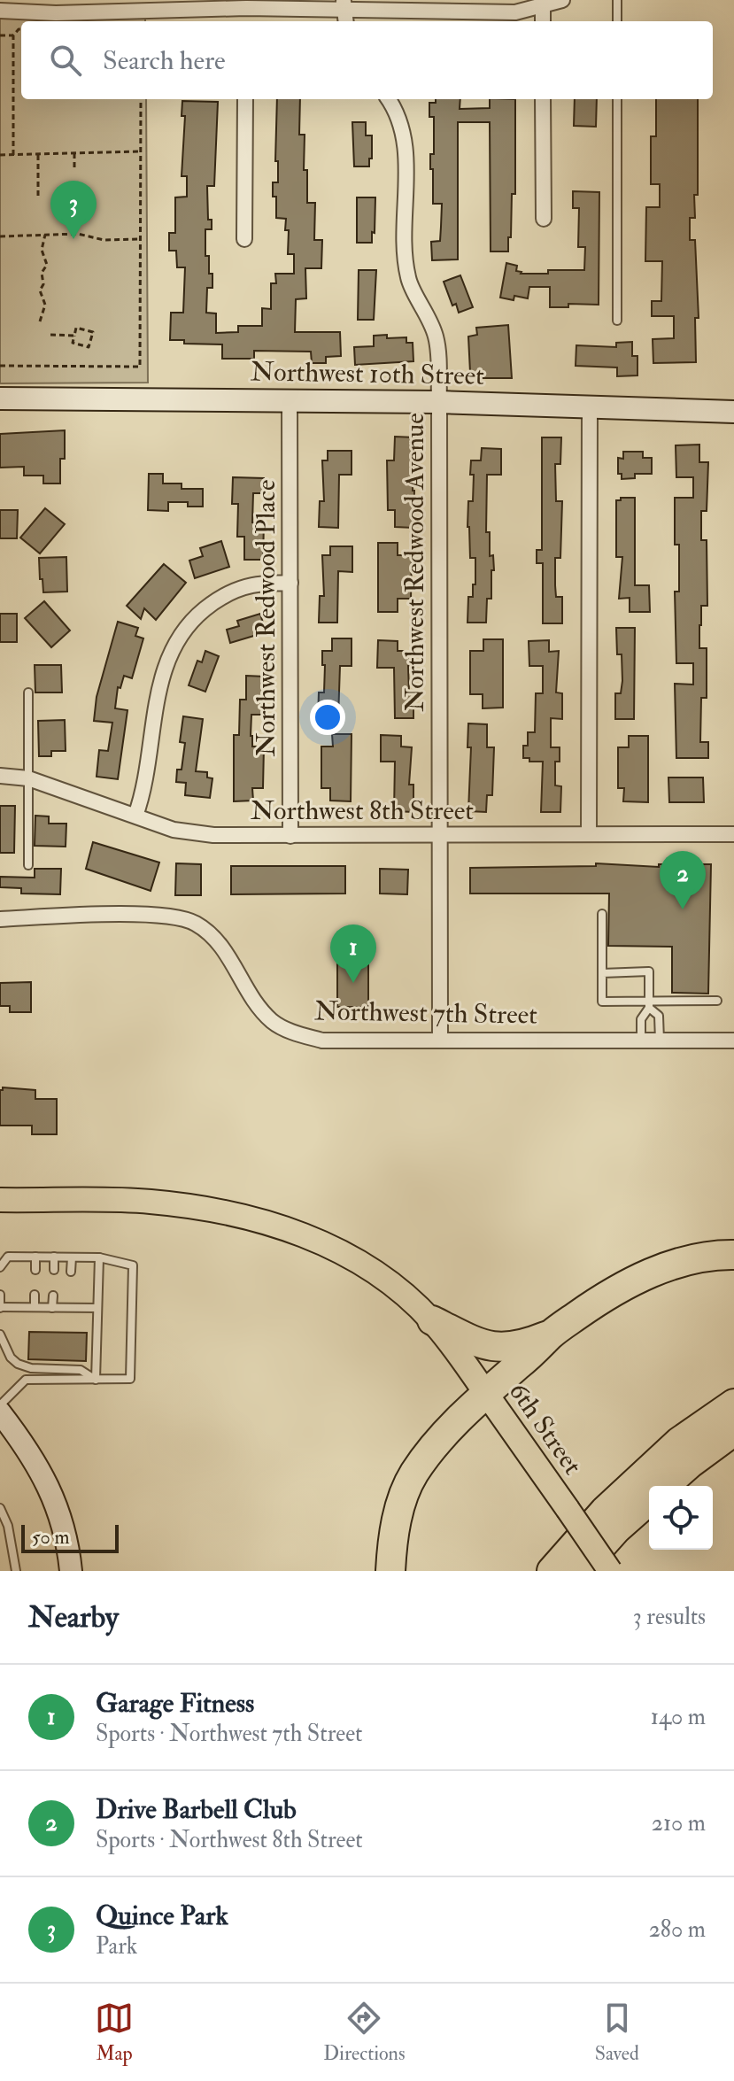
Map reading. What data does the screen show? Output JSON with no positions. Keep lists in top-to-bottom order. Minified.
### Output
{"streets":{"main road":["6th Street"],"street":["Northwest 10th Street","Northwest Redwood Avenue","Northwest Redwood Place","Northwest 8th Street","Northwest 7th Street"]},"crossings":[["Northwest 10th Street","Northwest Redwood Avenue"],["Northwest 10th Street","Northwest Redwood Place"],["Northwest Redwood Avenue","Northwest 8th Street"],["Northwest Redwood Avenue","Northwest 7th Street"],["Northwest Redwood Place","Northwest 8th Street"]],"scale_bar":"50 m","page":{"search":"Search here","pins":["3","2","1"],"scale":"50 m","heading":["Nearby","3 results"],"list":[{"mark":"1","name":"Garage Fitness","note":"Sports · Northwest 7th Street","value":"140 m"},{"mark":"2","name":"Drive Barbell Club","note":"Sports · Northwest 8th Street","value":"210 m"},{"mark":"3","name":"Quince Park","note":"Park","value":"280 m"}],"nav":["Map","Directions","Saved"]}}
